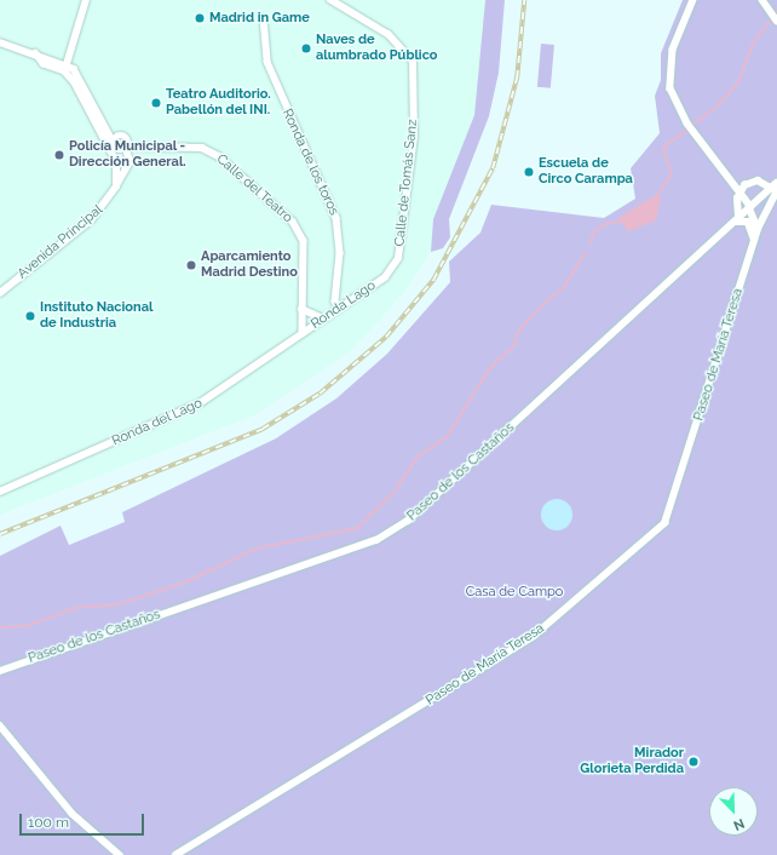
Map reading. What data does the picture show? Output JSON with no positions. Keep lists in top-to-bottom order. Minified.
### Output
{"streets":{"street":["Ronda de los toros","Calle de Tomás Sanz","Calle del Teatro","Avenida Principal","Ronda Lago","Paseo de María Teresa","Ronda del Lago","Paseo de los Castaños"]},"crossings":[["Ronda de los toros","Ronda Lago"],["Calle de Tomás Sanz","Ronda Lago"],["Calle del Teatro","Avenida Principal"],["Calle del Teatro","Ronda Lago"],["Calle del Teatro","Ronda del Lago"],["Ronda Lago","Ronda del Lago"],["Paseo de María Teresa","Paseo de los Castaños"]],"parks":["Casa de Campo"],"places":["Madrid in Game","Naves de alumbrado Público","Teatro Auditorio. Pabellón del INI.","Policía Municipal - Dirección General.","Escuela de Circo Carampa","Aparcamiento Madrid Destino","Instituto Nacional de Industria","Mirador Glorieta Perdida"],"scale_bar":"100 m","north":"bottom right"}
